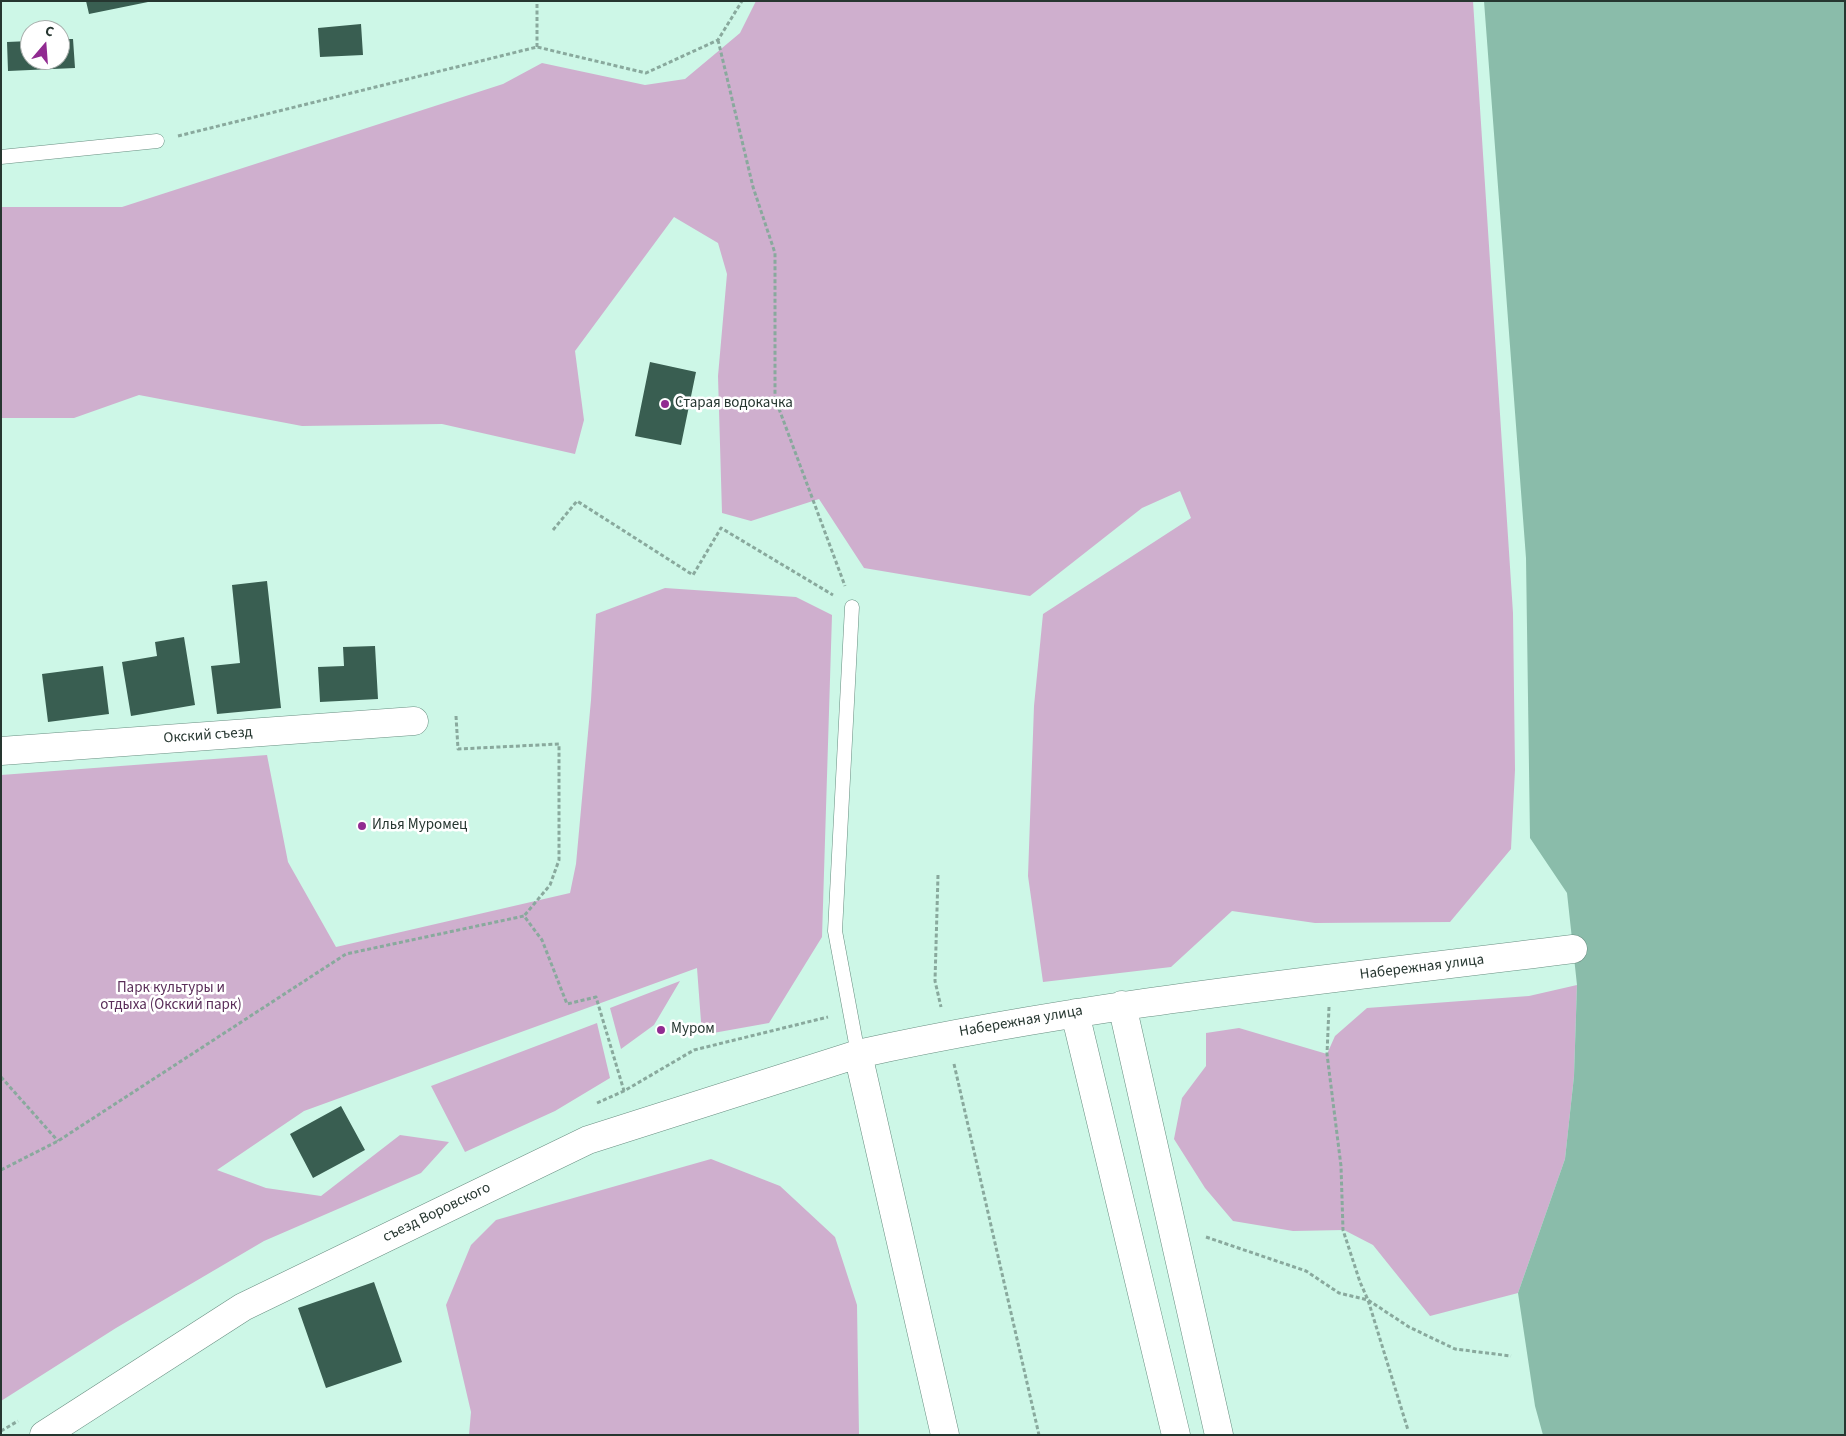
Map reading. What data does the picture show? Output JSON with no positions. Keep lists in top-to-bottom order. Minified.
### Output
{"streets":{"street":["Окский съезд","Набережная улица","съезд Воровского"]},"crossings":[["Набережная улица","съезд Воровского"]],"parks":["Парк культуры и отдыха (Окский парк)"],"places":["Старая водокачка","Илья Муромец","Муром"],"north":"top"}
